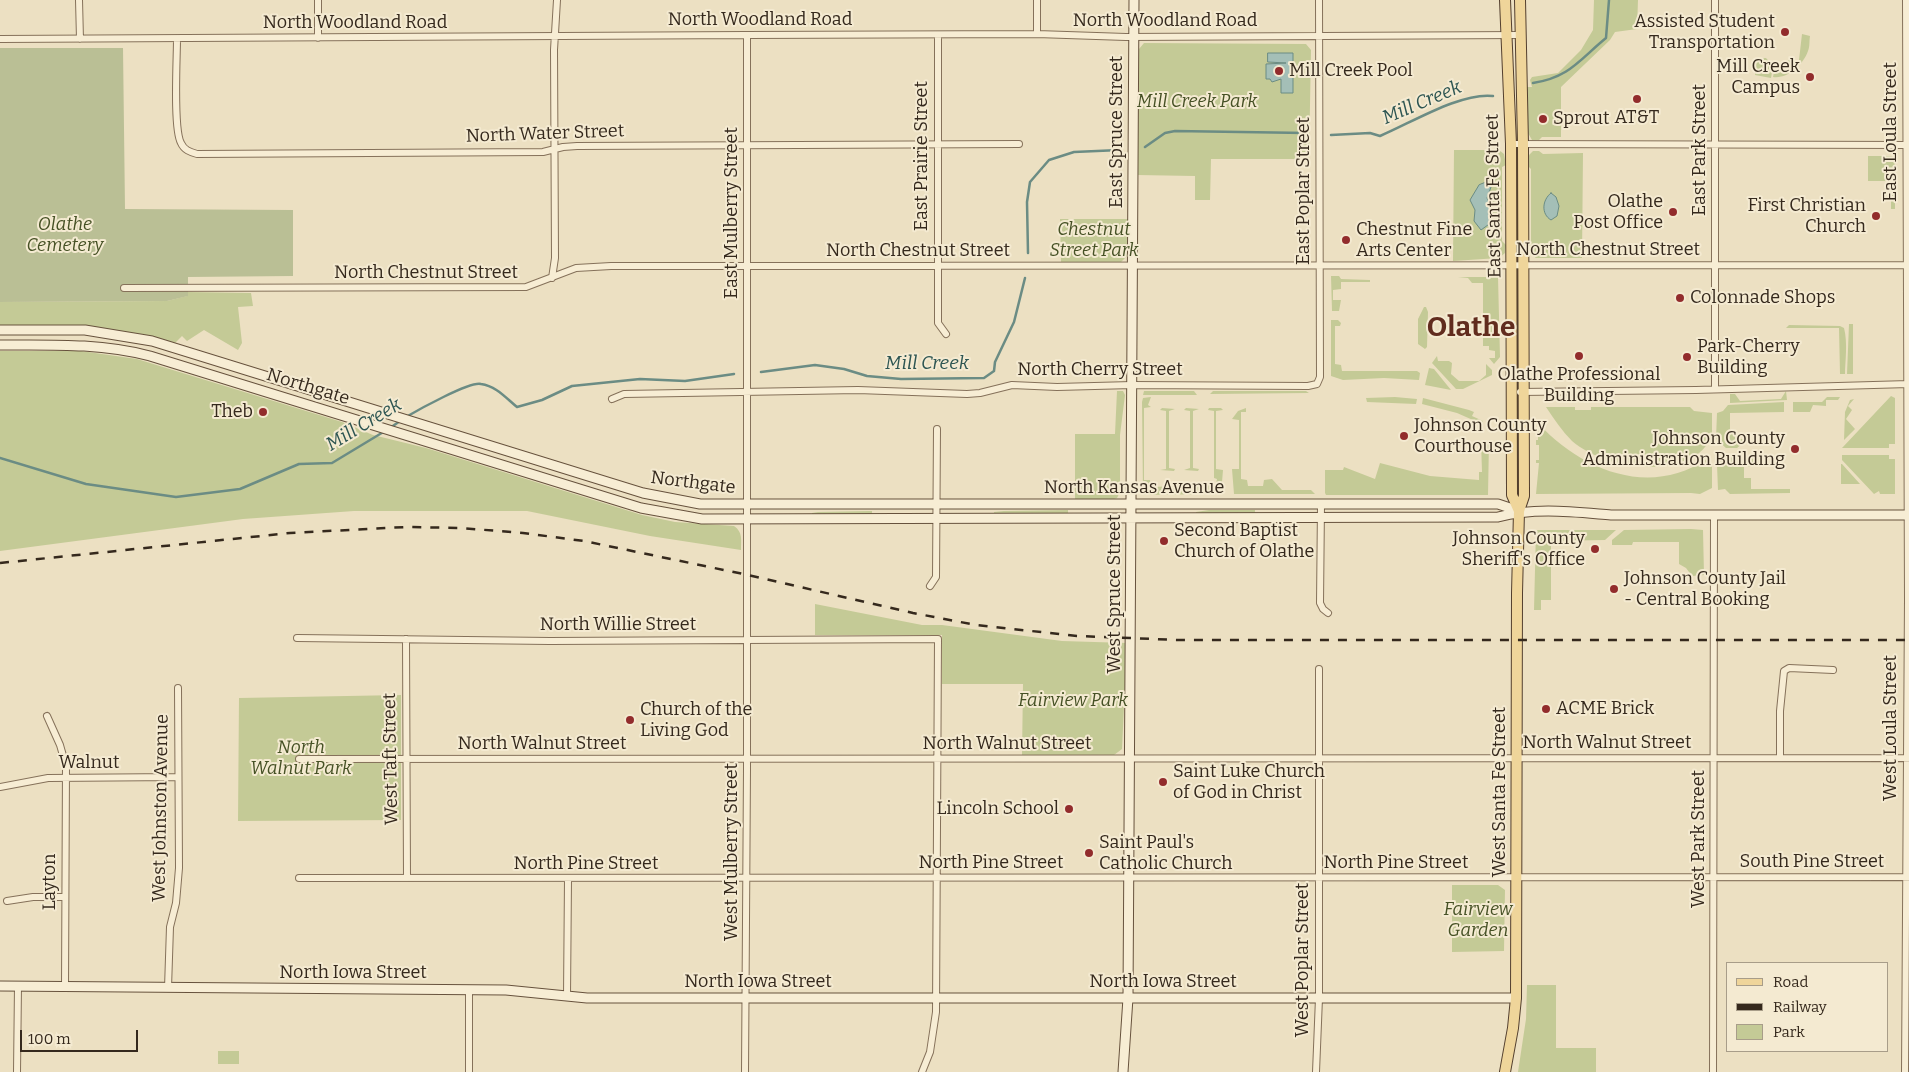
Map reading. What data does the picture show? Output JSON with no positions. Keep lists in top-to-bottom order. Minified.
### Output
{"streets":{"main road":["East Spruce Street","East Santa Fe Street","Northgate","North Kansas Avenue","West Spruce Street","West Santa Fe Street","North Iowa Street"],"street":["North Woodland Road","East Loula Street","North Water Street","East Park Street","East Prairie Street","East Poplar Street","East Mulberry Street","North Chestnut Street","North Cherry Street","North Willie Street","West Loula Street","North Walnut Street","West Taft Street","Walnut","West Johnston Avenue","West Park Street","West Mulberry Street","South Pine Street","North Pine Street","Layton","West Poplar Street"]},"crossings":[["North Woodland Road","East Spruce Street"],["North Woodland Road","North Water Street"],["North Woodland Road","East Prairie Street"],["North Woodland Road","East Poplar Street"],["North Woodland Road","East Santa Fe Street"],["North Woodland Road","East Mulberry Street"],["East Spruce Street","North Chestnut Street"],["East Spruce Street","North Cherry Street"],["East Spruce Street","West Spruce Street"],["East Loula Street","North Chestnut Street"],["East Loula Street","West Loula Street"],["North Water Street","East Prairie Street"],["North Water Street","East Mulberry Street"],["East Park Street","North Chestnut Street"],["East Prairie Street","North Chestnut Street"],["East Poplar Street","North Chestnut Street"],["East Poplar Street","North Cherry Street"],["East Santa Fe Street","North Chestnut Street"],["East Santa Fe Street","West Santa Fe Street"],["East Mulberry Street","North Chestnut Street"],["East Mulberry Street","North Cherry Street"],["East Mulberry Street","West Mulberry Street"],["North Cherry Street","West Spruce Street"],["North Cherry Street","West Mulberry Street"],["Northgate","North Kansas Avenue"],["Northgate","West Mulberry Street"],["North Kansas Avenue","West Spruce Street"],["North Kansas Avenue","West Loula Street"],["North Kansas Avenue","West Santa Fe Street"],["North Kansas Avenue","West Park Street"],["North Kansas Avenue","West Mulberry Street"],["West Spruce Street","North Walnut Street"],["West Spruce Street","North Pine Street"],["West Spruce Street","North Iowa Street"],["North Willie Street","North Walnut Street"],["North Willie Street","West Taft Street"],["North Willie Street","West Mulberry Street"],["West Loula Street","North Walnut Street"],["West Loula Street","South Pine Street"],["North Walnut Street","West Taft Street"],["North Walnut Street","West Santa Fe Street"],["North Walnut Street","West Park Street"],["North Walnut Street","West Mulberry Street"],["North Walnut Street","West Poplar Street"],["West Taft Street","North Pine Street"],["Walnut","West Johnston Avenue"],["Walnut","Layton"],["West Santa Fe Street","North Pine Street"],["West Santa Fe Street","North Iowa Street"],["West Johnston Avenue","North Iowa Street"],["West Park Street","South Pine Street"],["West Park Street","North Pine Street"],["West Mulberry Street","North Pine Street"],["West Mulberry Street","North Iowa Street"],["South Pine Street","North Pine Street"],["North Pine Street","West Poplar Street"],["Layton","North Iowa Street"],["West Poplar Street","North Iowa Street"]],"districts":["Olathe"],"water":["Mill Creek"],"parks":["Mill Creek Park","Olathe Cemetery","Chestnut Street Park","Fairview Park","North Walnut Park","Fairview Garden"],"places":["Assisted Student Transportation","Mill Creek Pool","Mill Creek Campus","AT&T","Sprout","Olathe Post Office","First Christian Church","Chestnut Fine Arts Center","Colonnade Shops","Olathe Professional Building","Park-Cherry Building","Theb","Johnson County Courthouse","Johnson County Administration Building","Second Baptist Church of Olathe","Johnson County Sheriff's Office","Johnson County Jail - Central Booking","ACME Brick","Church of the Living God","Saint Luke Church of God in Christ","Lincoln School","Saint Paul's Catholic Church"],"legend":["Road","Railway","Park"],"scale_bar":"100 m"}
